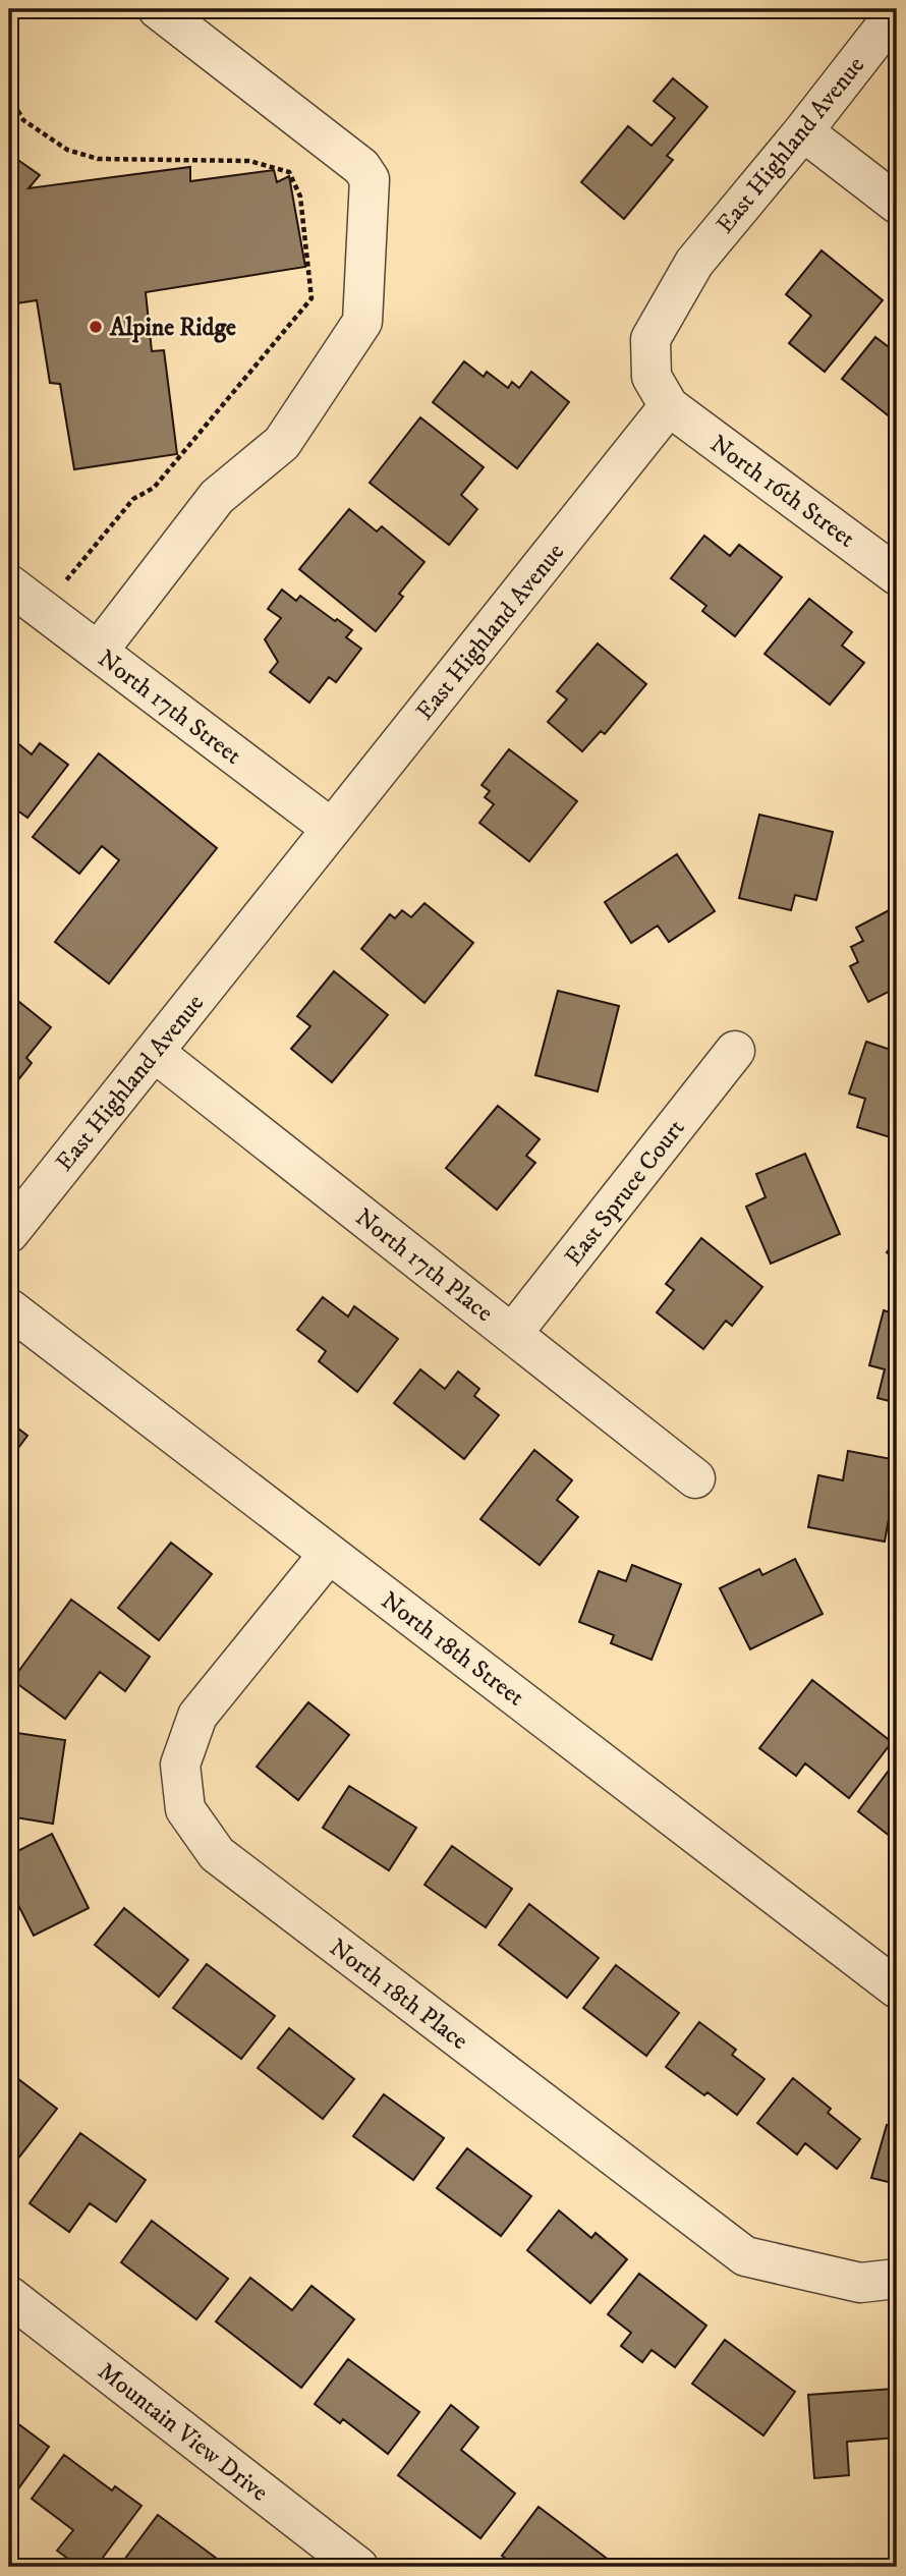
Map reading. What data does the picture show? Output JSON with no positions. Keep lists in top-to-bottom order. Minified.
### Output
{"streets":{"street":["East Highland Avenue","North 16th Street","North 17th Street","East Spruce Court","North 17th Place","North 18th Street","North 18th Place","Mountain View Drive"]},"crossings":[["East Highland Avenue","North 16th Street"],["East Highland Avenue","North 17th Street"],["East Highland Avenue","North 17th Place"],["East Spruce Court","North 17th Place"],["North 18th Street","North 18th Place"]],"places":["Alpine Ridge"]}
